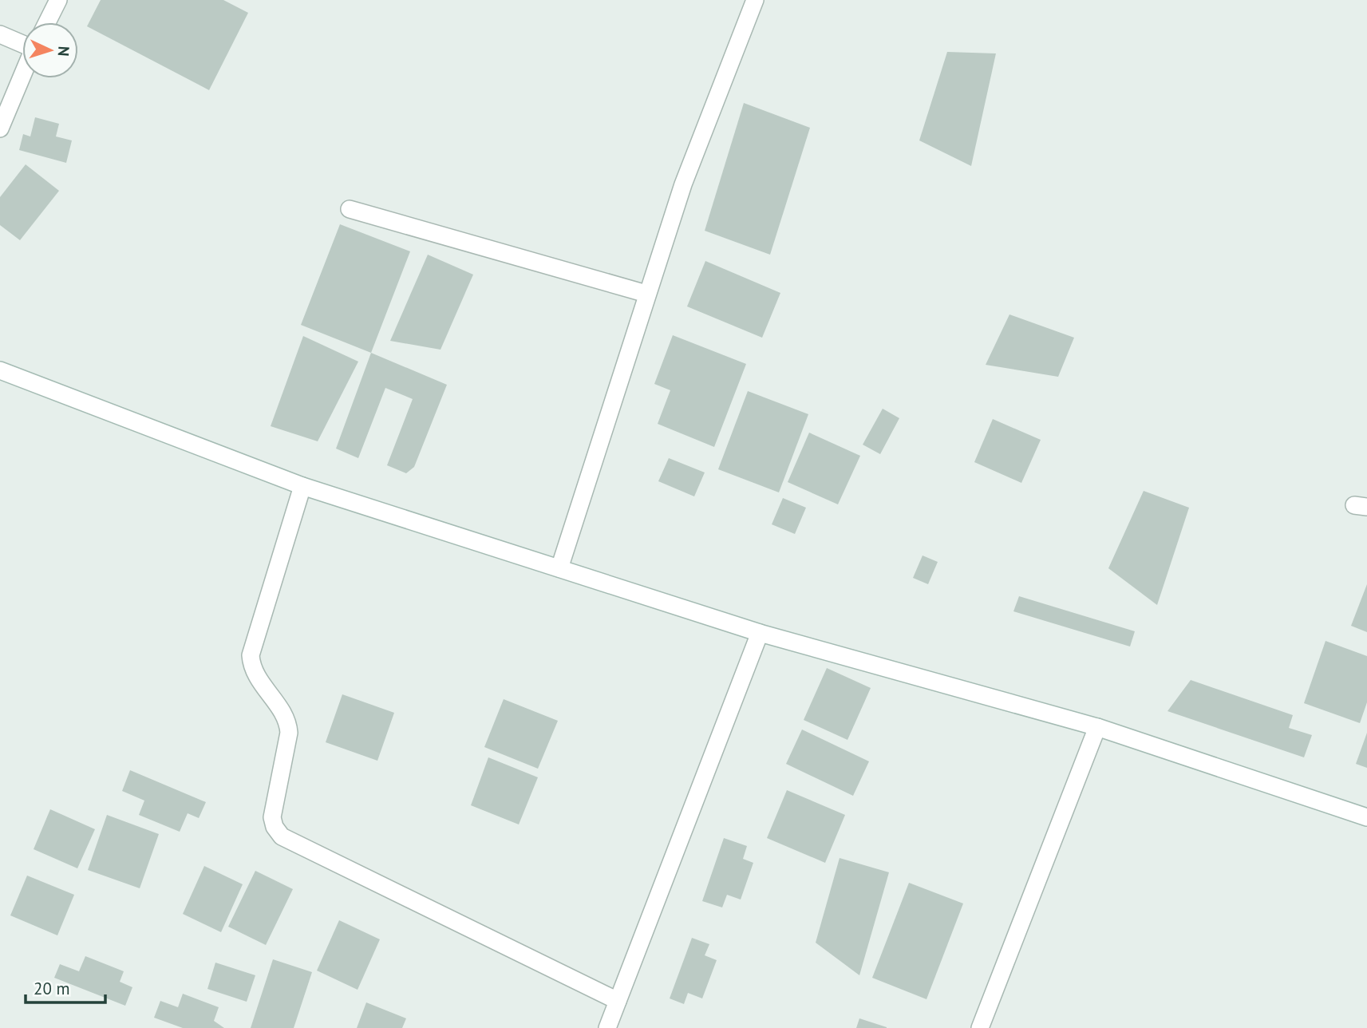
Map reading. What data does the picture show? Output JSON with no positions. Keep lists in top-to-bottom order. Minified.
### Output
{"scale_bar":"20 m","north":"right"}
